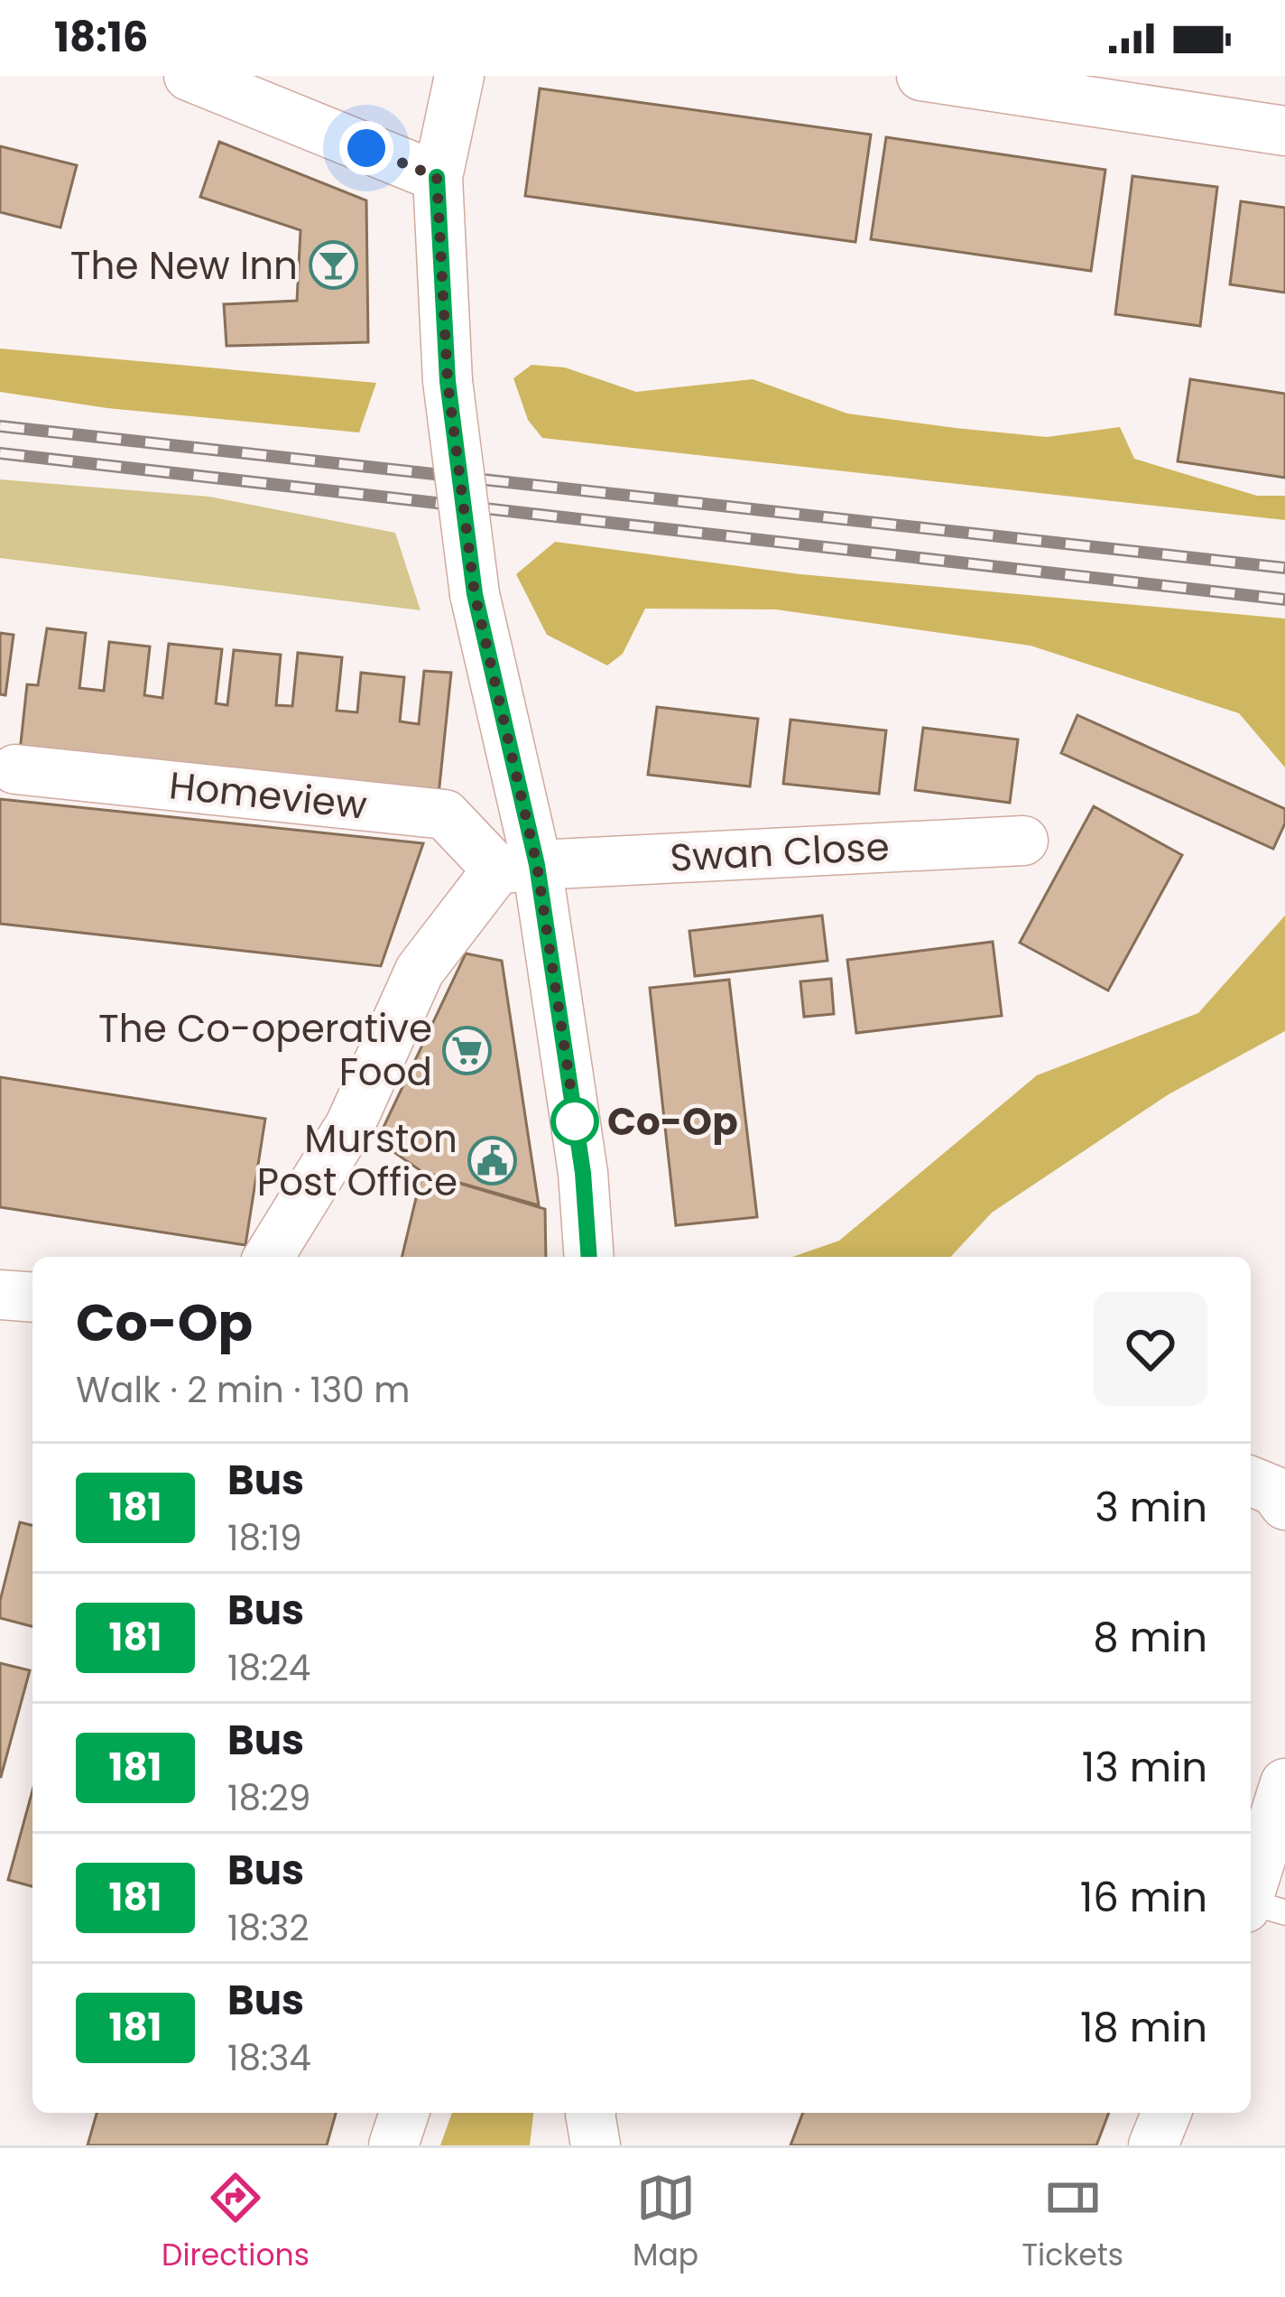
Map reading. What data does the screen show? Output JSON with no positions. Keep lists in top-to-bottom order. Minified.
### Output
{"streets":{"street":["Homeview","Swan Close"]},"crossings":[["Homeview","Swan Close"]],"places":{"bar":["The New Inn"],"supermarket":["The Co-operative Food"],"other":["Co-Op"],"public building":["Murston Post Office"]},"lines":["bus line 181"],"page":{"status":"18:16","heading":["Co-Op","Walk · 2 min · 130 m"],"list":[{"mark":"181","name":"Bus","note":"18:19","value":"3 min"},{"mark":"181","name":"Bus","note":"18:24","value":"8 min"},{"mark":"181","name":"Bus","note":"18:29","value":"13 min"},{"mark":"181","name":"Bus","note":"18:32","value":"16 min"},{"mark":"181","name":"Bus","note":"18:34","value":"18 min"}],"tabs":["Directions","Map","Tickets"]}}
